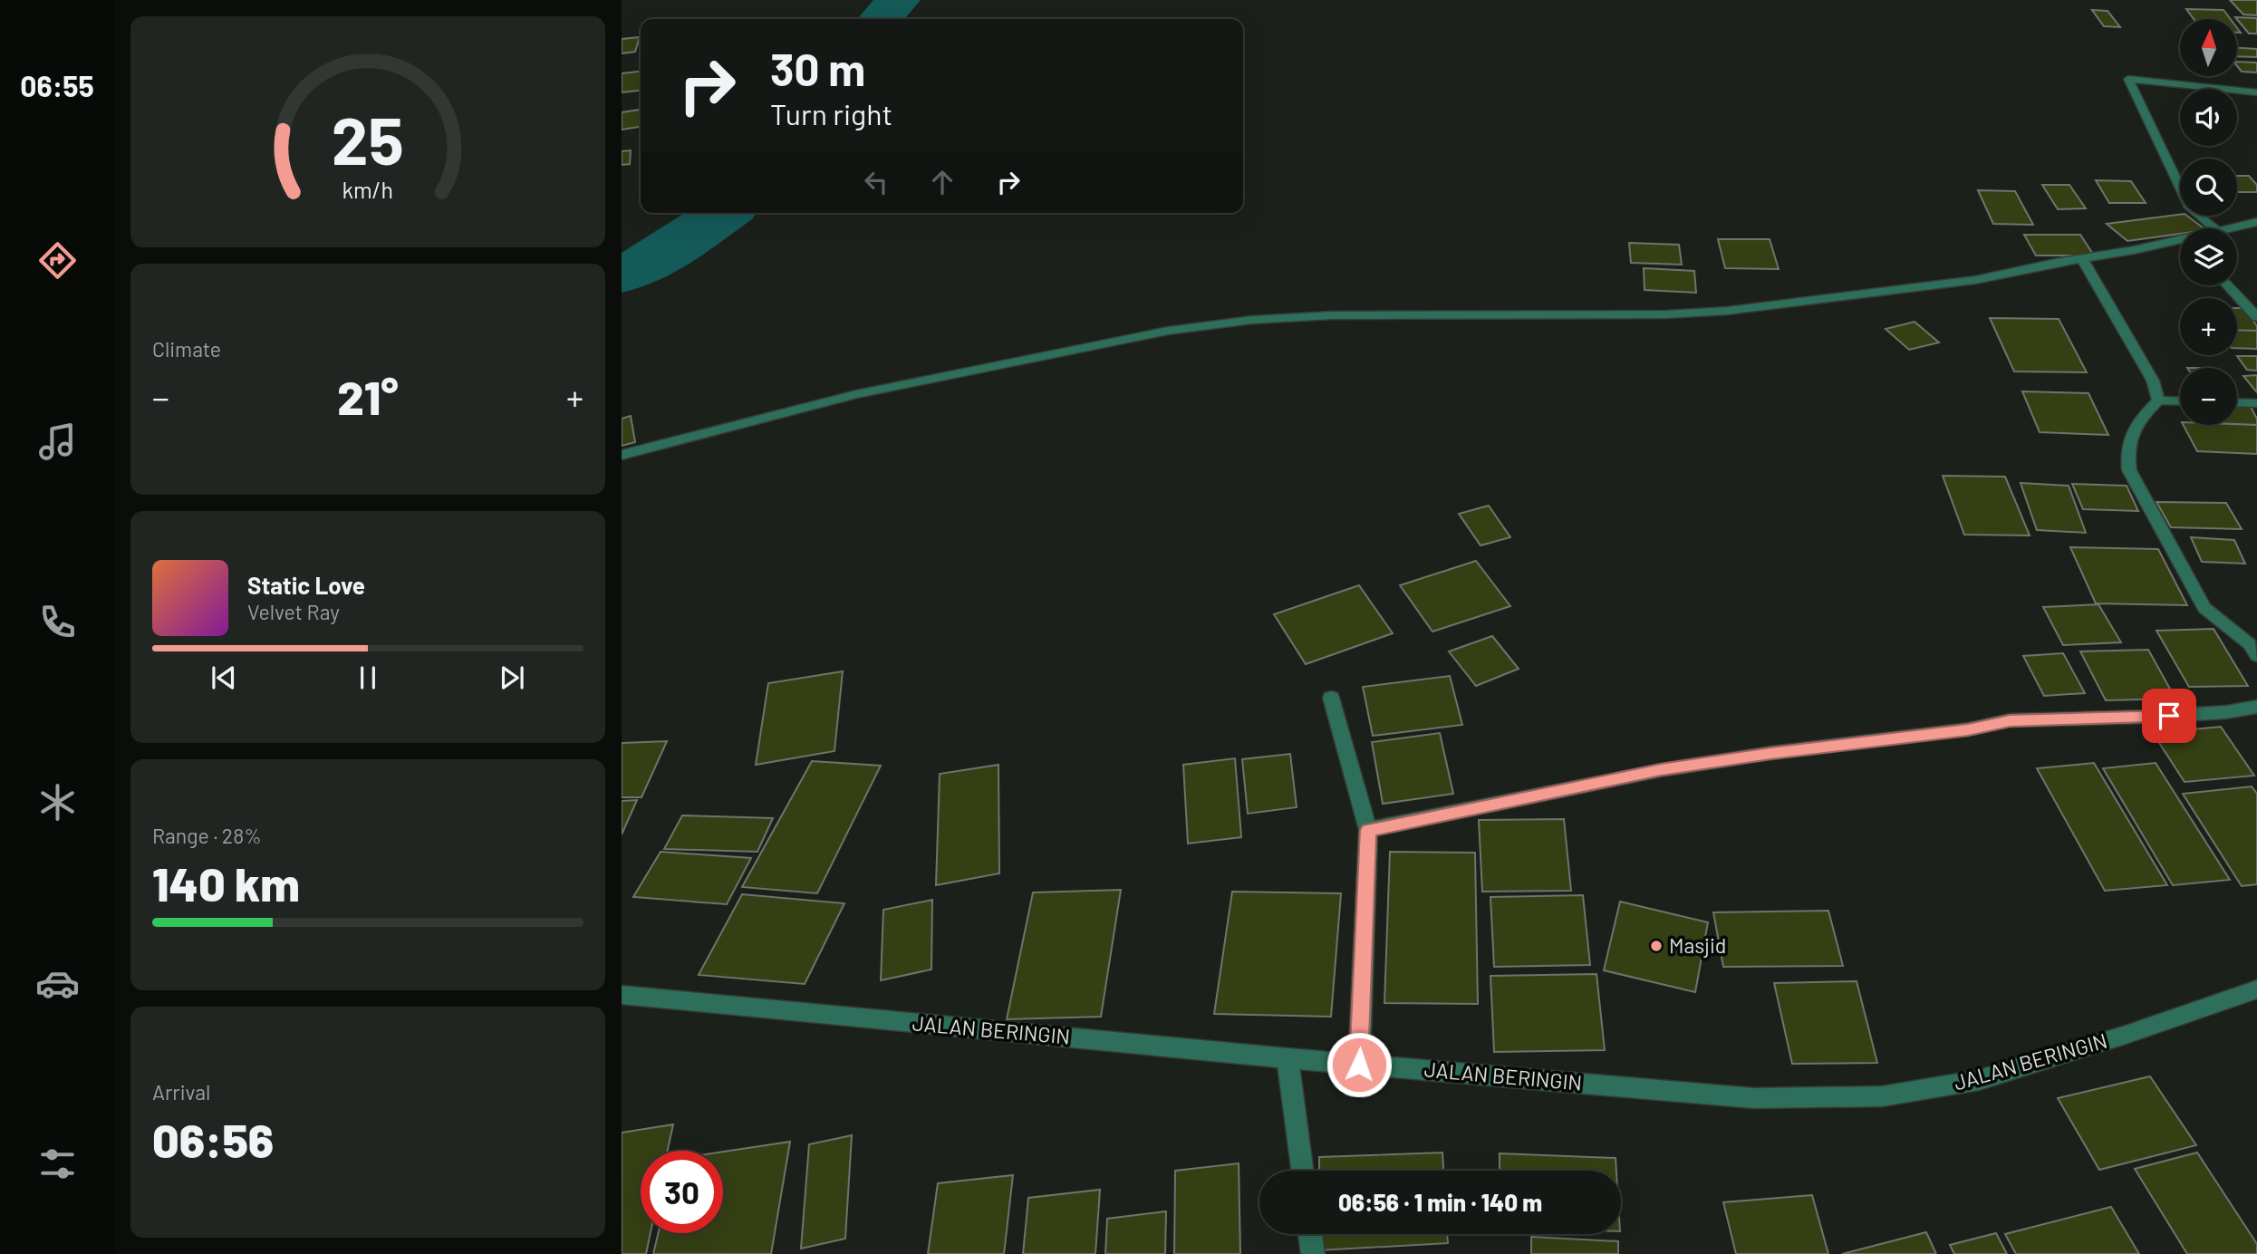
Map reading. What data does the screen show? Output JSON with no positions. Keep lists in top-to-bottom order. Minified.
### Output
{"streets":{"street":["JALAN BERINGIN"]},"places":["Masjid"],"north":"top","page":{"tabs":"06:55","map_buttons":["+","−"],"turn":["30 m","Turn right"],"tile":["Climate",["Range · 28%","140 km"],["Arrival","06:56"]],"heat":["−","21°","+"],"song":["Static Love","Velvet Ray"],"limit":"30","trip":"06:56 · 1 min · 140 m","gauge":["25","km/h"]}}
